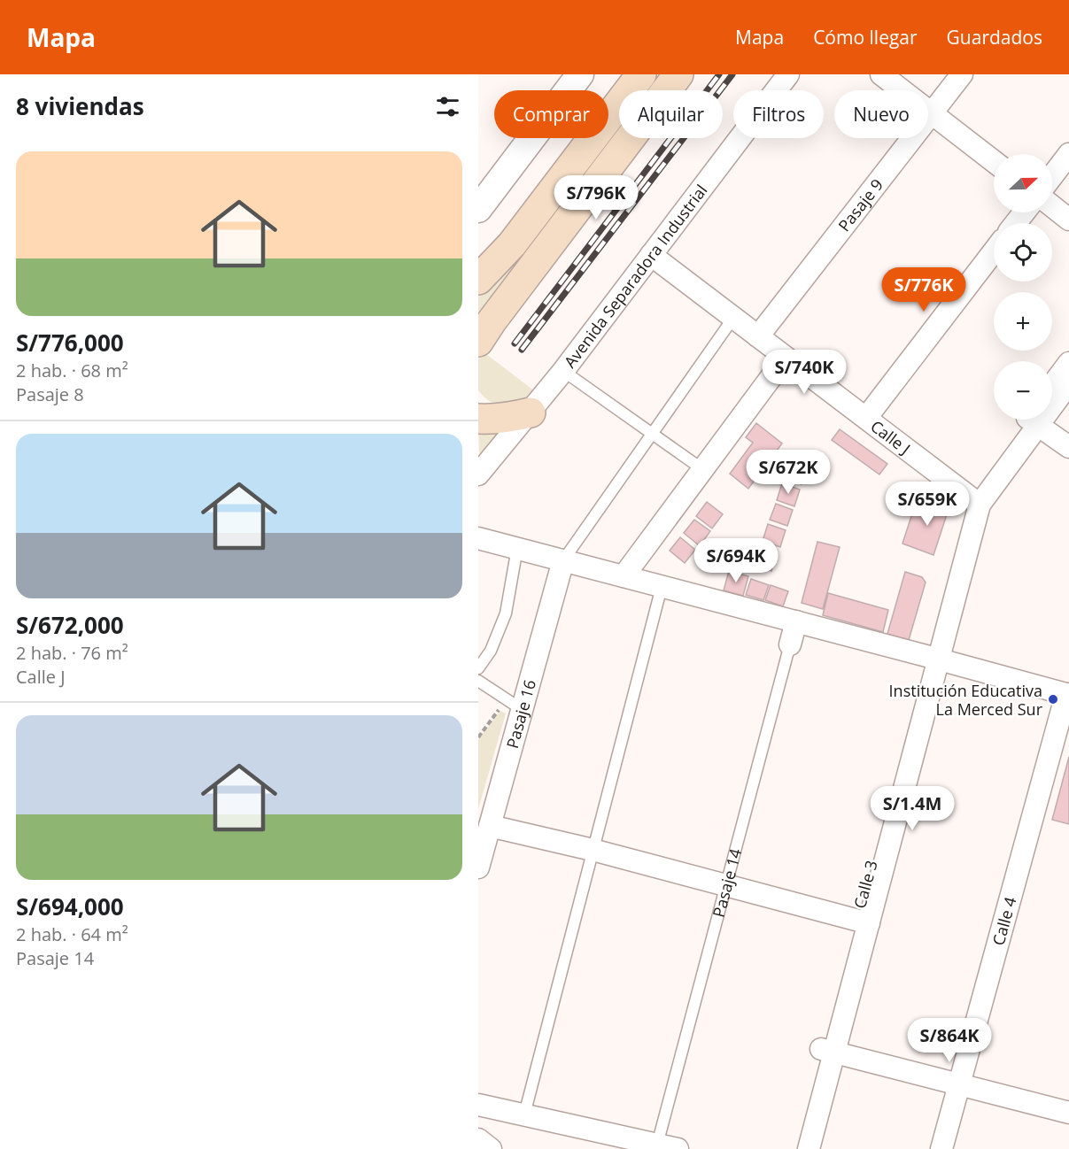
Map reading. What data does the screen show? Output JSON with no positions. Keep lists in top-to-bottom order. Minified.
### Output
{"streets":{"street":["Pasaje 9","Avenida Separadora Industrial","Calle J","Pasaje 16","Pasaje 14","Calle 3","Calle 4"]},"crossings":[["Pasaje 9","Calle J"],["Avenida Separadora Industrial","Calle J"],["Calle J","Calle 3"]],"places":["Institución Educativa La Merced Sur"],"north":"right","page":{"header":"Mapa","nav":["Mapa","Cómo llegar","Guardados"],"heading":"8 viviendas","chip":["Comprar","Alquilar","Filtros","Nuevo"],"list":[{"name":"S/776,000","note":"2 hab. · 68 m² · Pasaje 8"},{"name":"S/672,000","note":"2 hab. · 76 m² · Calle J"},{"name":"S/694,000","note":"2 hab. · 64 m² · Pasaje 14"}],"map_buttons":["+","−"],"price":["S/796K","S/776K","S/740K","S/672K","S/659K","S/694K","S/1.4M","S/864K"]}}
